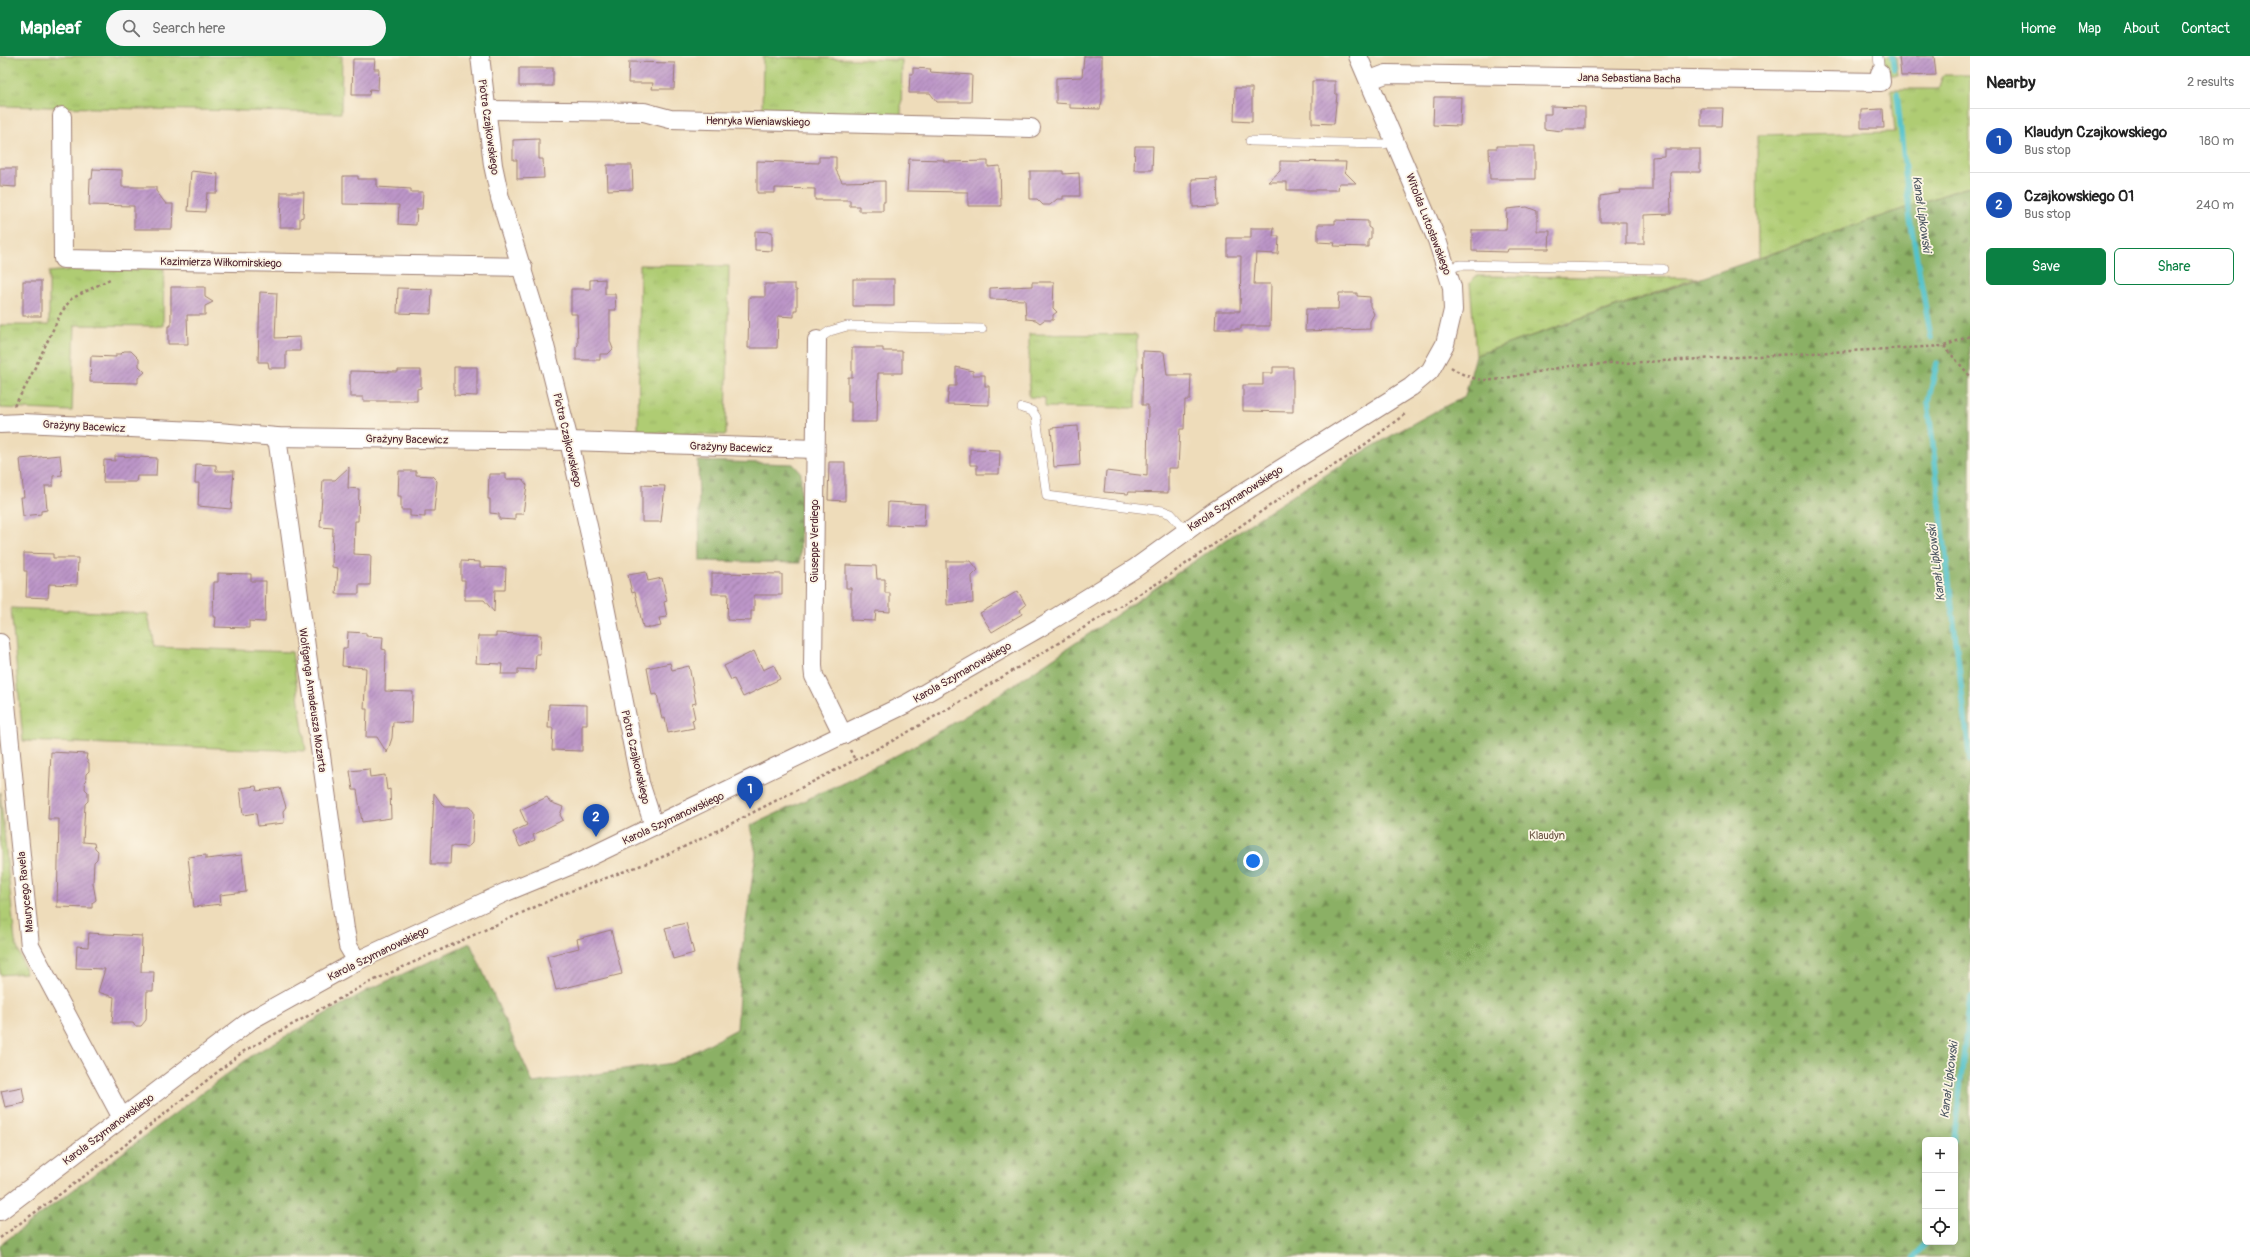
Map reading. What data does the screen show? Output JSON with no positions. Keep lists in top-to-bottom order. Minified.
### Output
{"streets":{"street":["Jana Sebastiana Bacha","Henryka Wieniawskiego","Piotra Czajkowskiego","Witolda Lutosławskiego","Kazimierza Wiłkomirskiego","Grażyny Bacewicz","Karola Szymanowskiego","Giuseppe Verdiego","Wolfganga Amadeusza Mozarta","Maurycego Ravela"]},"crossings":[["Jana Sebastiana Bacha","Witolda Lutosławskiego"],["Henryka Wieniawskiego","Piotra Czajkowskiego"],["Piotra Czajkowskiego","Kazimierza Wiłkomirskiego"],["Piotra Czajkowskiego","Grażyny Bacewicz"],["Piotra Czajkowskiego","Karola Szymanowskiego"],["Witolda Lutosławskiego","Karola Szymanowskiego"],["Grażyny Bacewicz","Giuseppe Verdiego"],["Grażyny Bacewicz","Wolfganga Amadeusza Mozarta"],["Karola Szymanowskiego","Giuseppe Verdiego"],["Karola Szymanowskiego","Wolfganga Amadeusza Mozarta"],["Karola Szymanowskiego","Maurycego Ravela"]],"water":["Kanał Lipkowski"],"parks":["Klaudyn"],"page":{"header":"Mapleaf","search":"Search here","nav":["Home","Map","About","Contact"],"heading":["Nearby","2 results"],"list":[{"mark":"1","name":"Klaudyn Czajkowskiego","note":"Bus stop","value":"180 m"},{"mark":"2","name":"Czajkowskiego 01","note":"Bus stop","value":"240 m"}],"buttons":["Save","Share"],"pins":["1","2"],"map_buttons":["+","−"]}}
